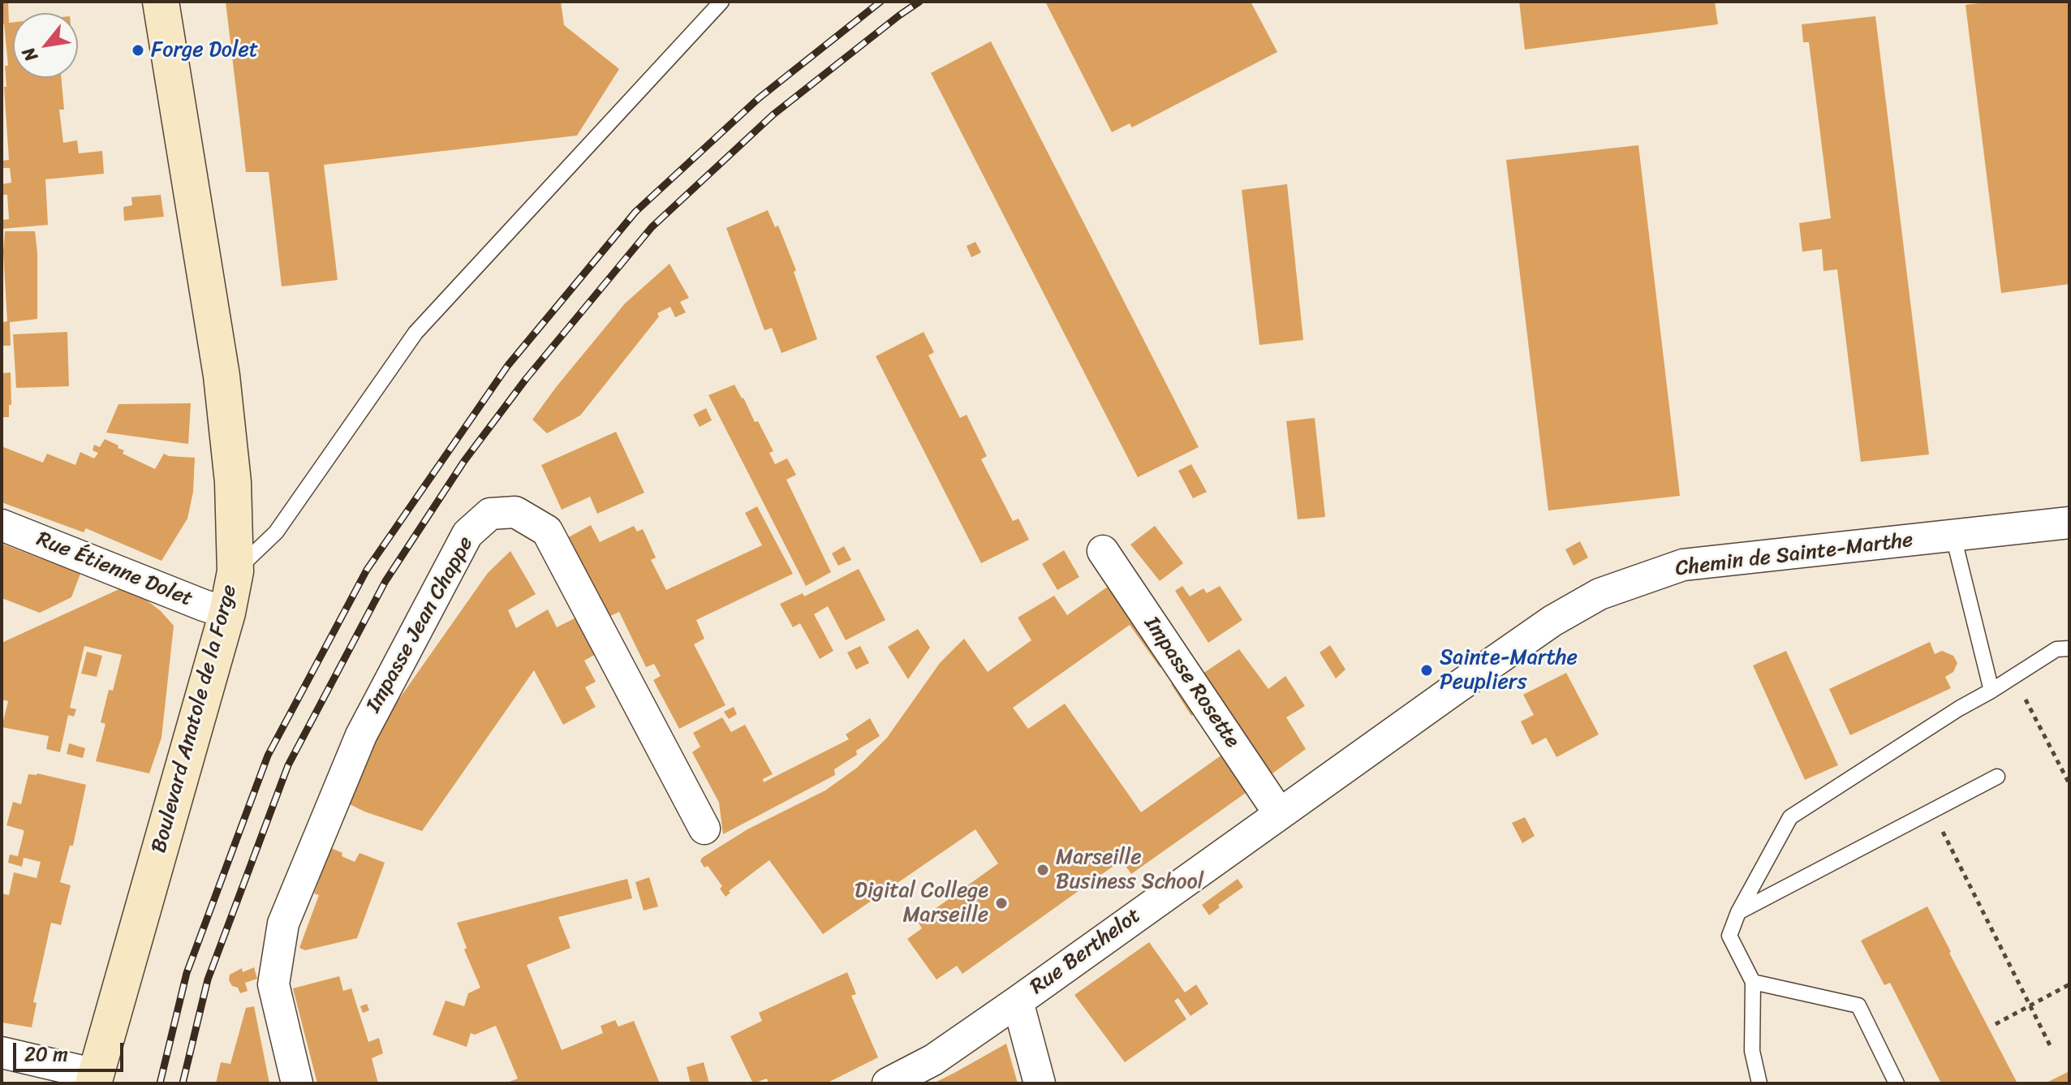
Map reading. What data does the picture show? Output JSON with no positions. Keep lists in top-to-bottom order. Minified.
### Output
{"streets":{"main road":["Boulevard Anatole de la Forge"],"street":["Chemin de Sainte-Marthe","Rue Étienne Dolet","Impasse Jean Chappe","Impasse Rosette","Rue Berthelot"]},"crossings":[["Chemin de Sainte-Marthe","Impasse Rosette"],["Chemin de Sainte-Marthe","Rue Berthelot"],["Rue Étienne Dolet","Boulevard Anatole de la Forge"],["Impasse Rosette","Rue Berthelot"]],"places":["Forge Dolet","Sainte-Marthe Peupliers","Marseille Business School","Digital College Marseille"],"scale_bar":"20 m","north":"bottom left"}
